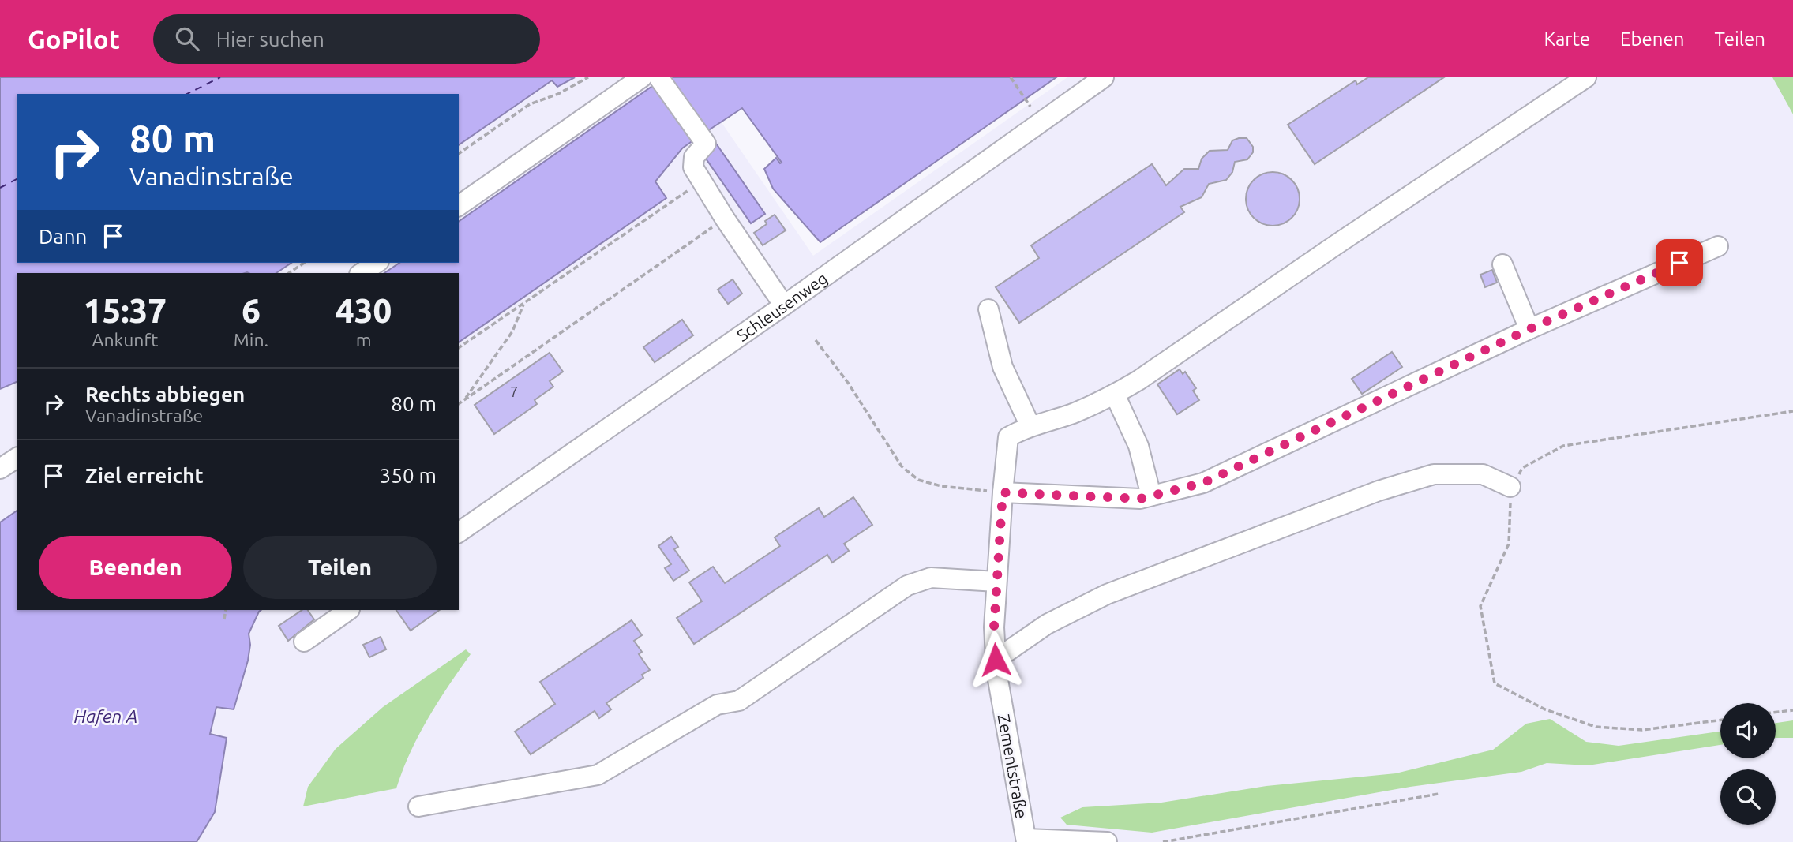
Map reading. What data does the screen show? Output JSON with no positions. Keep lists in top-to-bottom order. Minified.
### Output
{"streets":{"street":["Schleusenweg","Zementstraße"]},"water":["Hafen A"],"house_numbers":["7"],"page":{"header":"GoPilot","search":"Hier suchen","nav":["Karte","Ebenen","Teilen"],"turn":["80 m","Vanadinstraße"],"then":"Dann","eta":["15:37","Ankunft","6","Min.","430","m"],"list":[{"name":"Rechts abbiegen","note":"Vanadinstraße","value":"80 m"},{"name":"Ziel erreicht","value":"350 m"}],"buttons":["Beenden","Teilen"]}}
